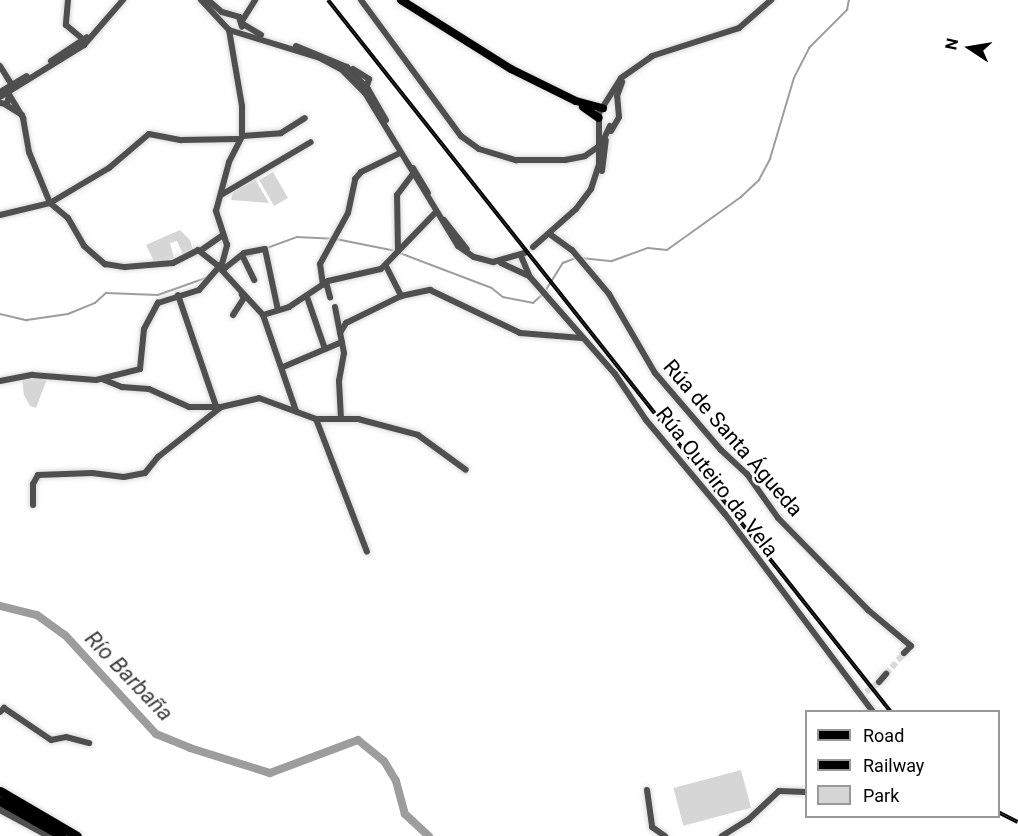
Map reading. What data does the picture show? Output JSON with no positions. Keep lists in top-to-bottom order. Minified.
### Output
{"streets":{"street":["Rúa de Santa Águeda","Rúa Outeiro da Vela"]},"water":["Río Barbaña"],"legend":["Road","Railway","Park"],"north":"left"}
